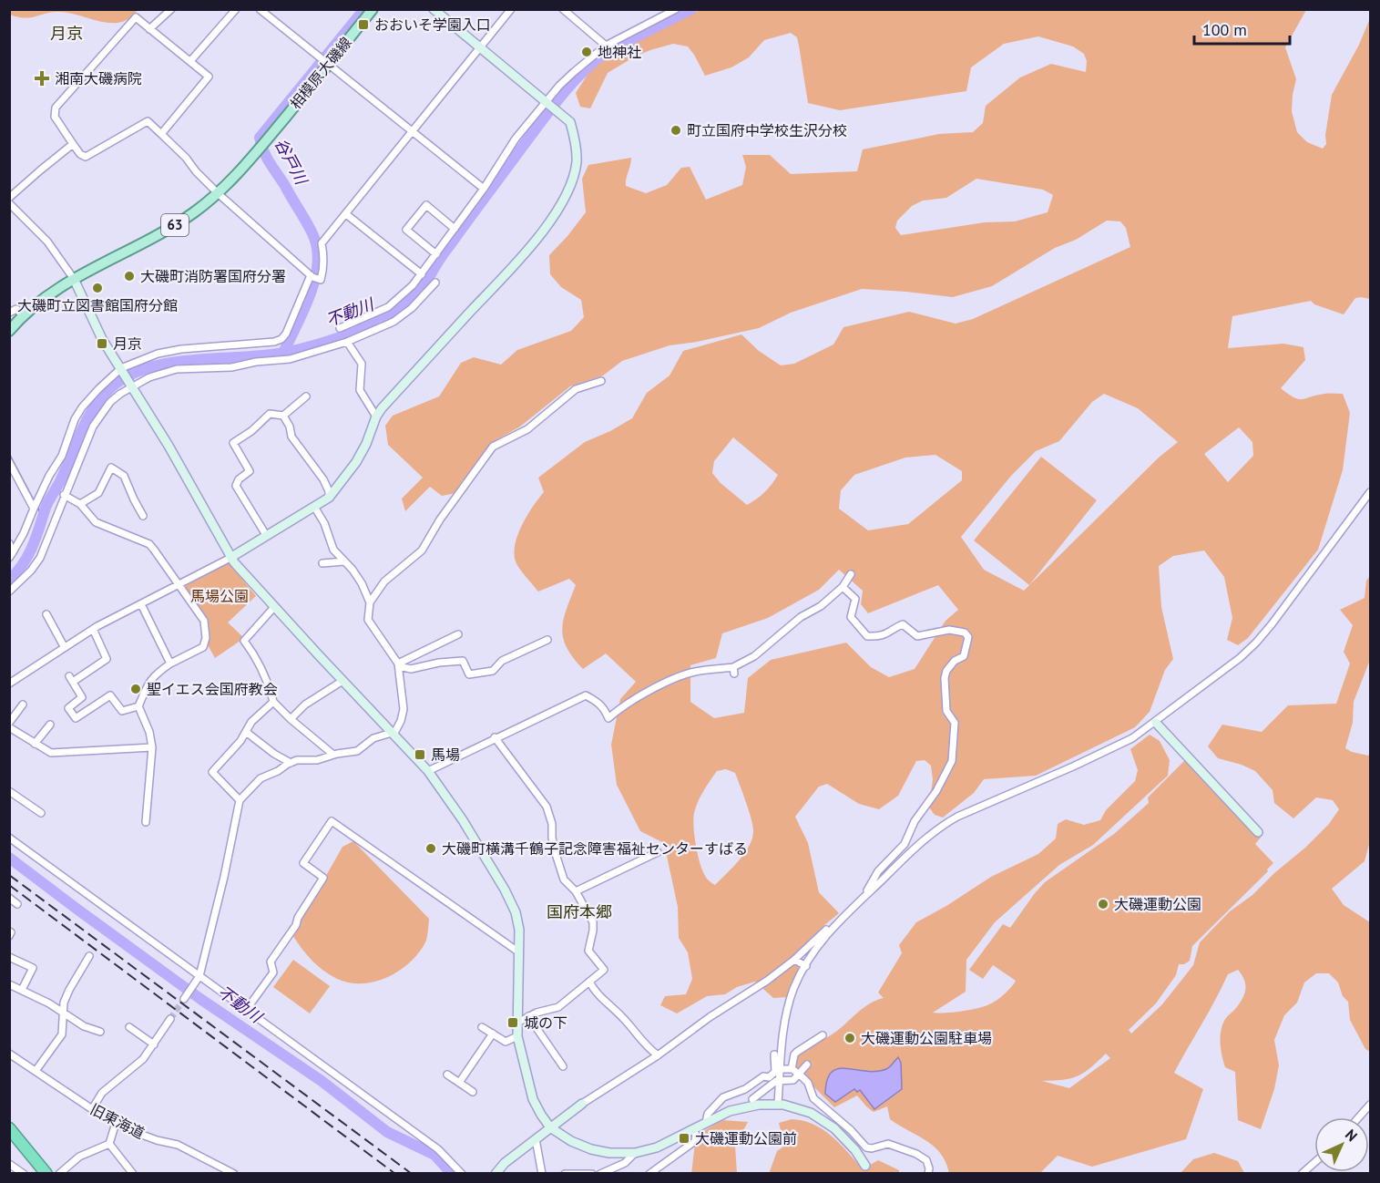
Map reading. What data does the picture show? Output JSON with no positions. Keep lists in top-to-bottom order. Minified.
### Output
{"streets":{"main road":["相模原大磯線","63"],"street":["旧東海道"]},"districts":["月京","国府本郷"],"water":["谷戸川","不動川"],"parks":["馬場公園"],"places":{"transit":["おおいそ学園入口","月京","馬場","城の下","大磯運動公園前"],"other":["地神社","町立国府中学校生沢分校","大磯町消防署国府分署","大磯町立図書館国府分館","聖イエス会国府教会","大磯町横溝千鶴子記念障害福祉センターすばる","大磯運動公園","大磯運動公園駐車場"],"health":["湘南大磯病院"]},"scale_bar":"100 m","north":"top right"}
